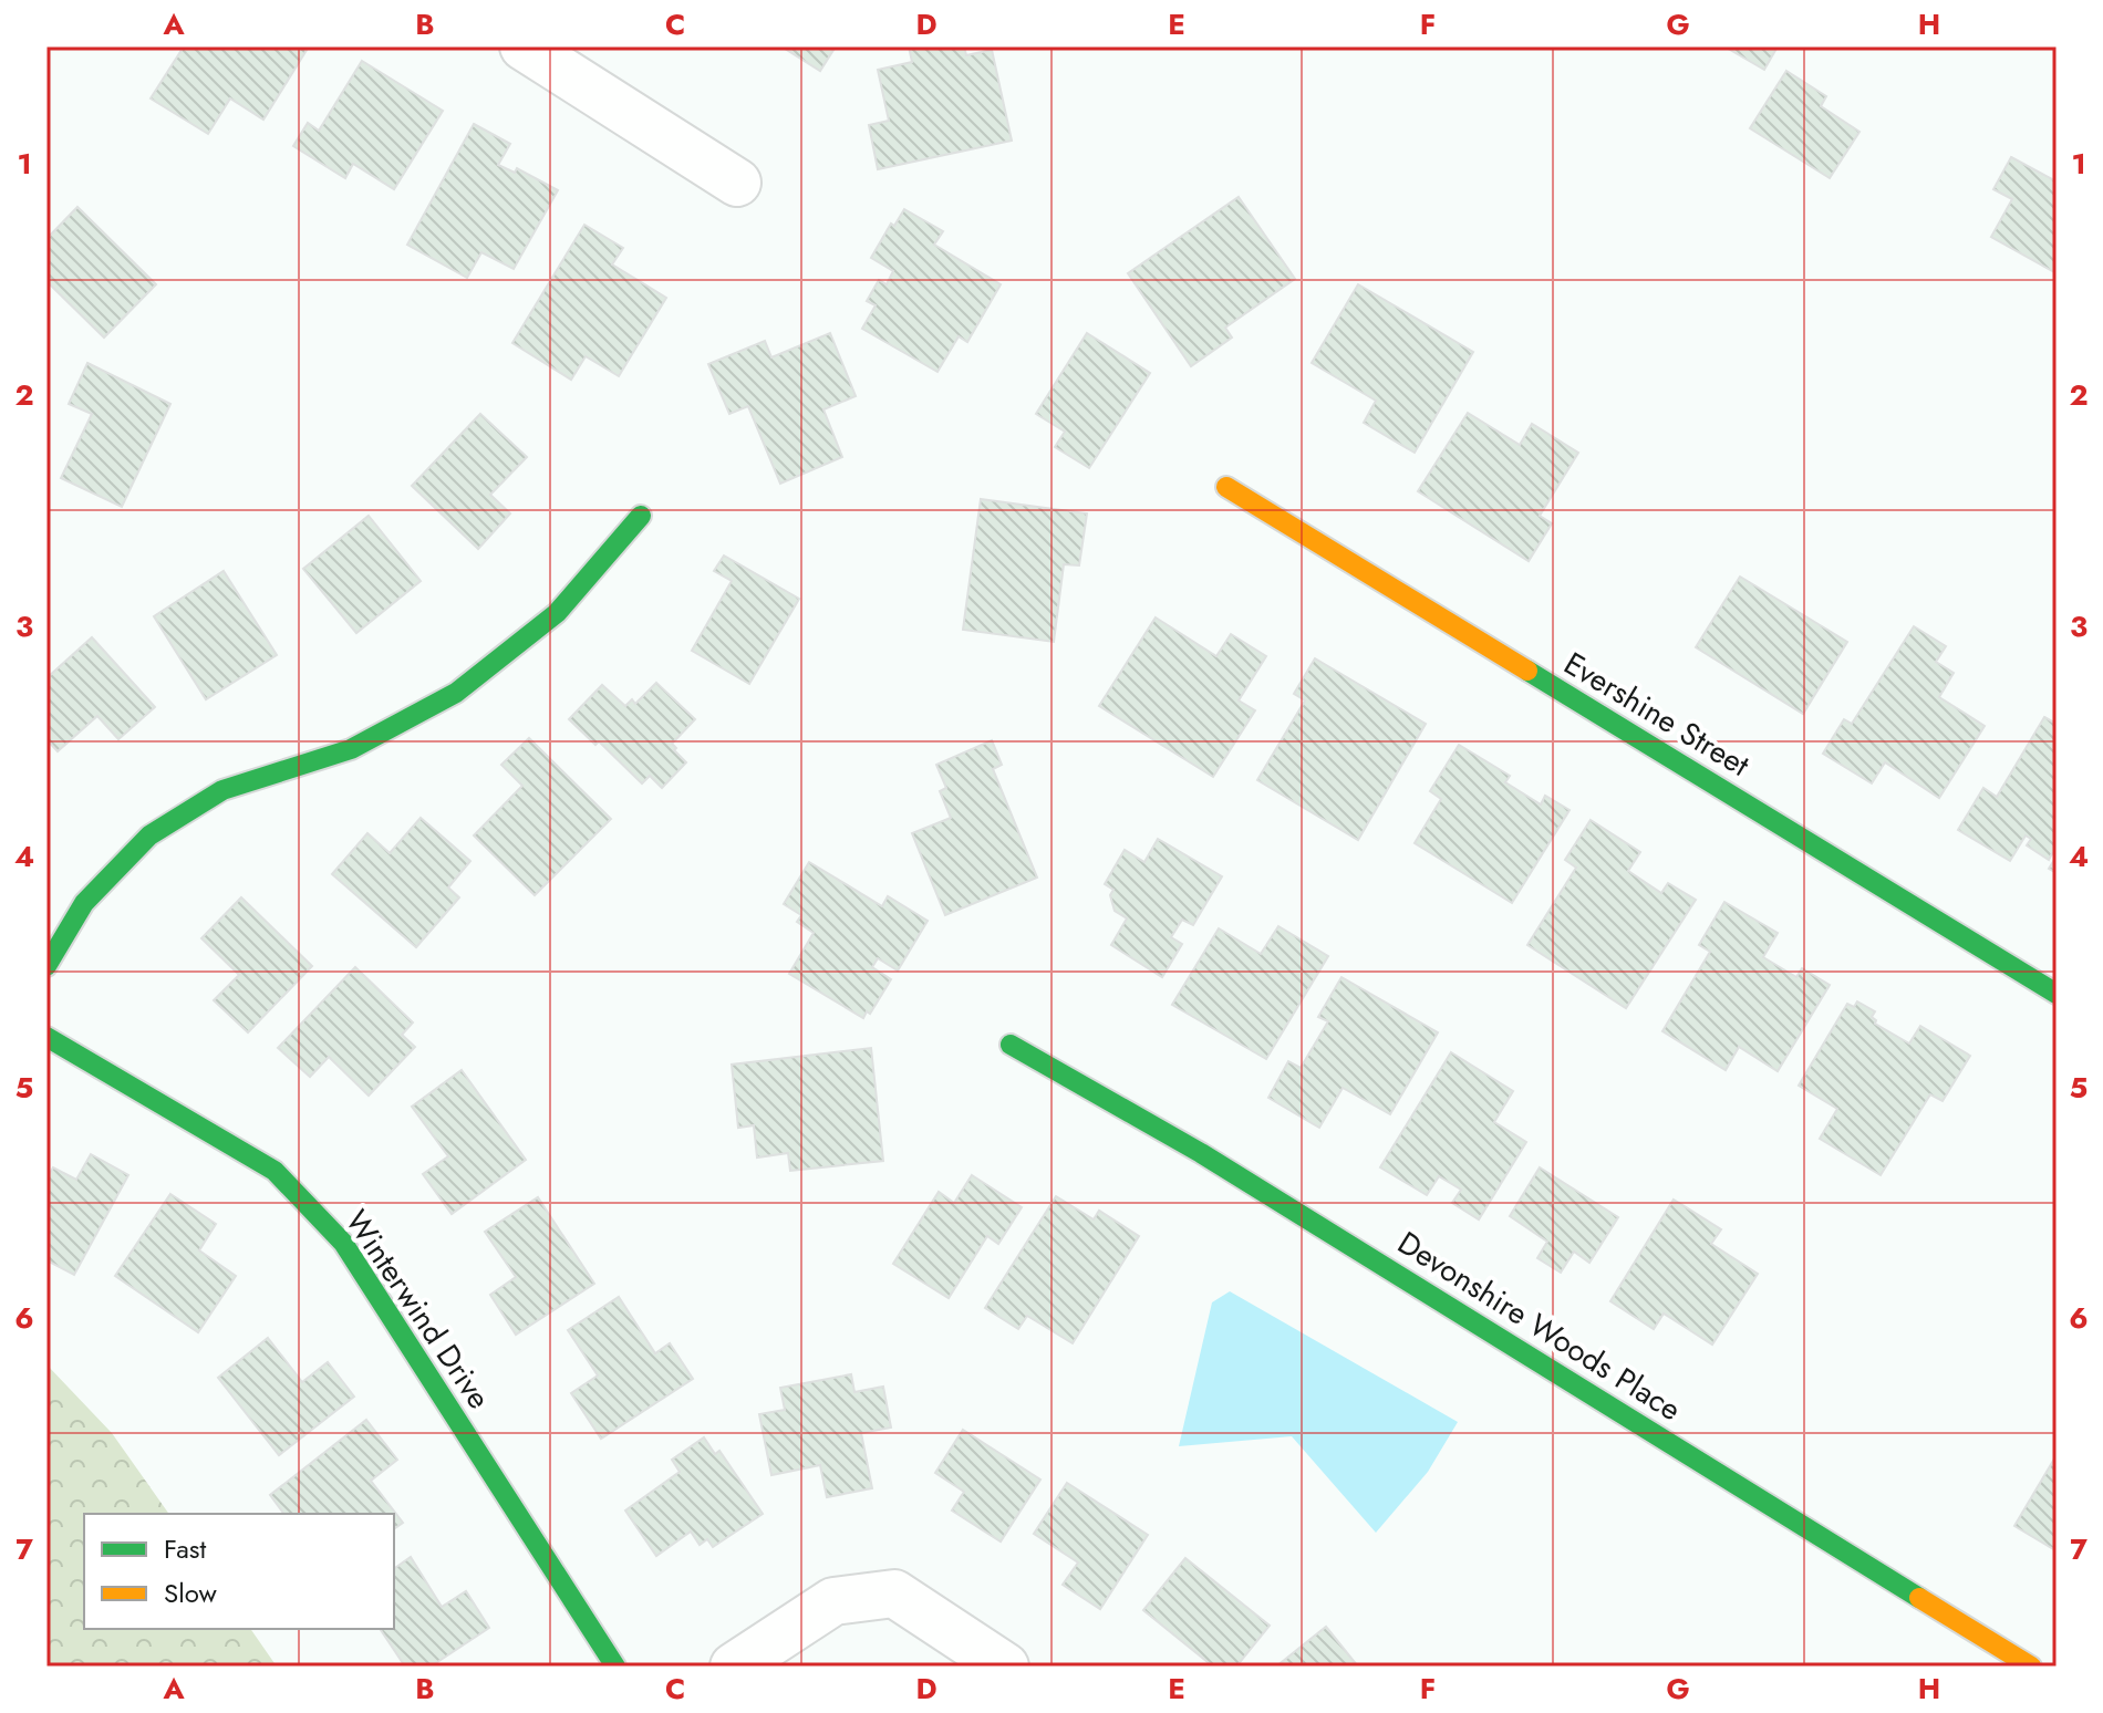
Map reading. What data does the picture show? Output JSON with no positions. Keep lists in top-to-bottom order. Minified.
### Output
{"streets":{"street":["Evershine Street","Winterwind Drive","Devonshire Woods Place"]},"legend":["Fast","Slow"],"grid":{"columns":["A","B","C","D","E","F","G","H"],"rows":["1","2","3","4","5","6","7"]}}
